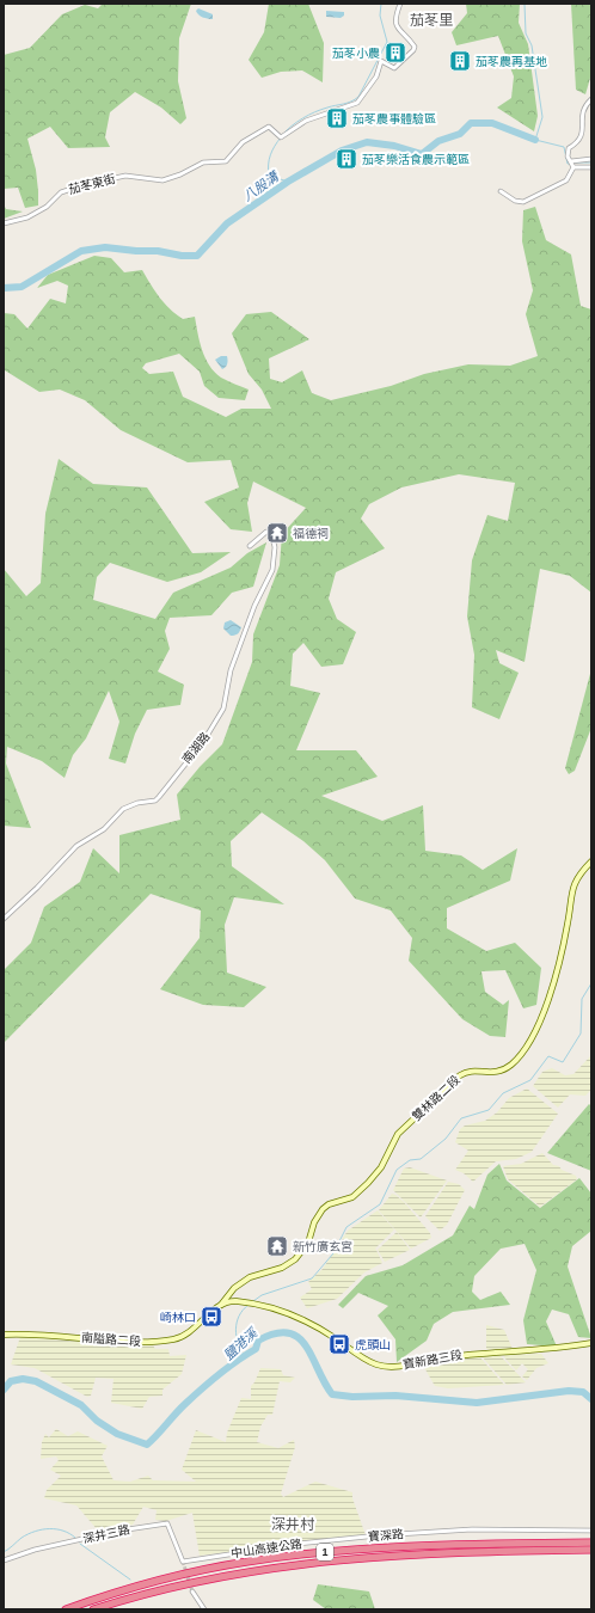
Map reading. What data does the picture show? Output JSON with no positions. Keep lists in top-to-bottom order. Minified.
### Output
{"streets":{"highway":["中山高速公路","1"],"street":["茄苳東街","南湖路","雙林路二段","南隘路二段","寶新路三段","深井三路","寶深路"]},"crossings":[["雙林路二段","南隘路二段"],["雙林路二段","寶新路三段"],["南隘路二段","寶新路三段"],["深井三路","寶深路"]],"districts":["茄苳里","深井村"],"water":["八股溝","鹽港溪"],"places":{"building":["茄苳小農","茄苳農再基地","茄苳農事體驗區","茄苳樂活食農示範區"],"temple":["福德祠","新竹廣玄宮"],"bus stop":["崎林口","虎頭山"]}}
